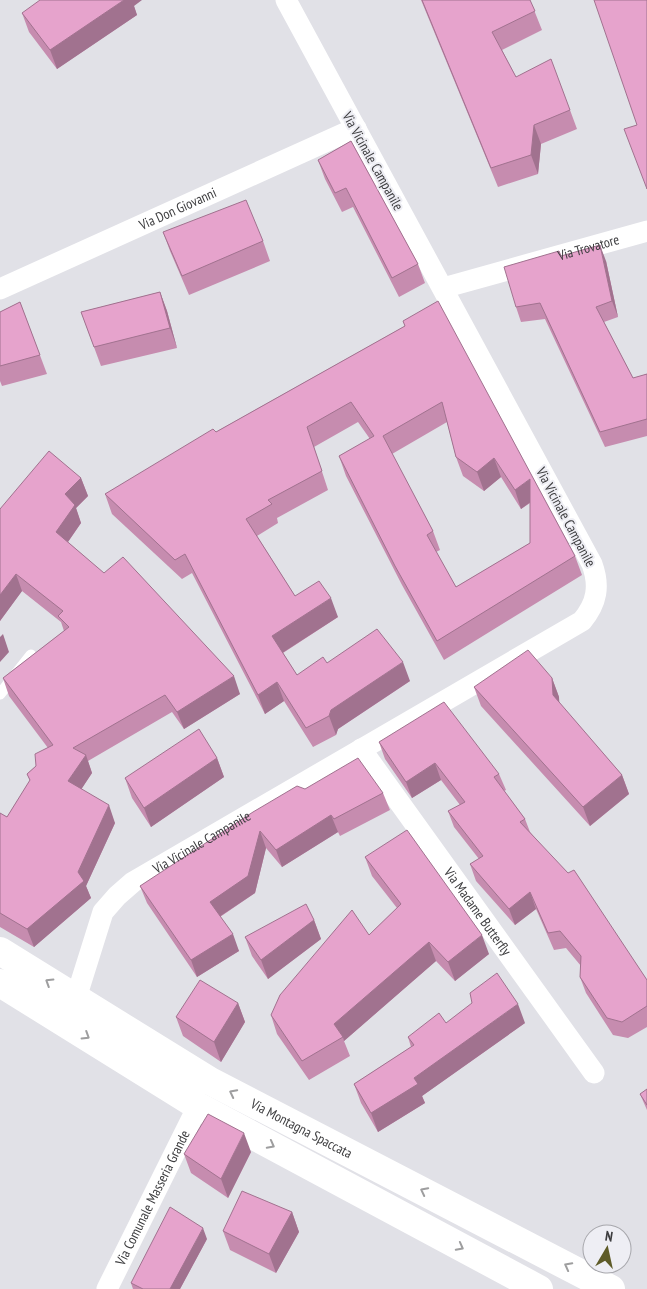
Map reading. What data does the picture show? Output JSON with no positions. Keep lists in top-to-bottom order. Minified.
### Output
{"streets":{"main road":["Via Montagna Spaccata"],"street":["Via Vicinale Campanile","Via Don Giovanni","Via Trovatore","Via Madame Butterfly","Via Comunale Masseria Grande"]},"crossings":[["Via Vicinale Campanile","Via Don Giovanni"],["Via Vicinale Campanile","Via Trovatore"],["Via Vicinale Campanile","Via Madame Butterfly"],["Via Vicinale Campanile","Via Montagna Spaccata"],["Via Montagna Spaccata","Via Comunale Masseria Grande"]],"north":"top"}
